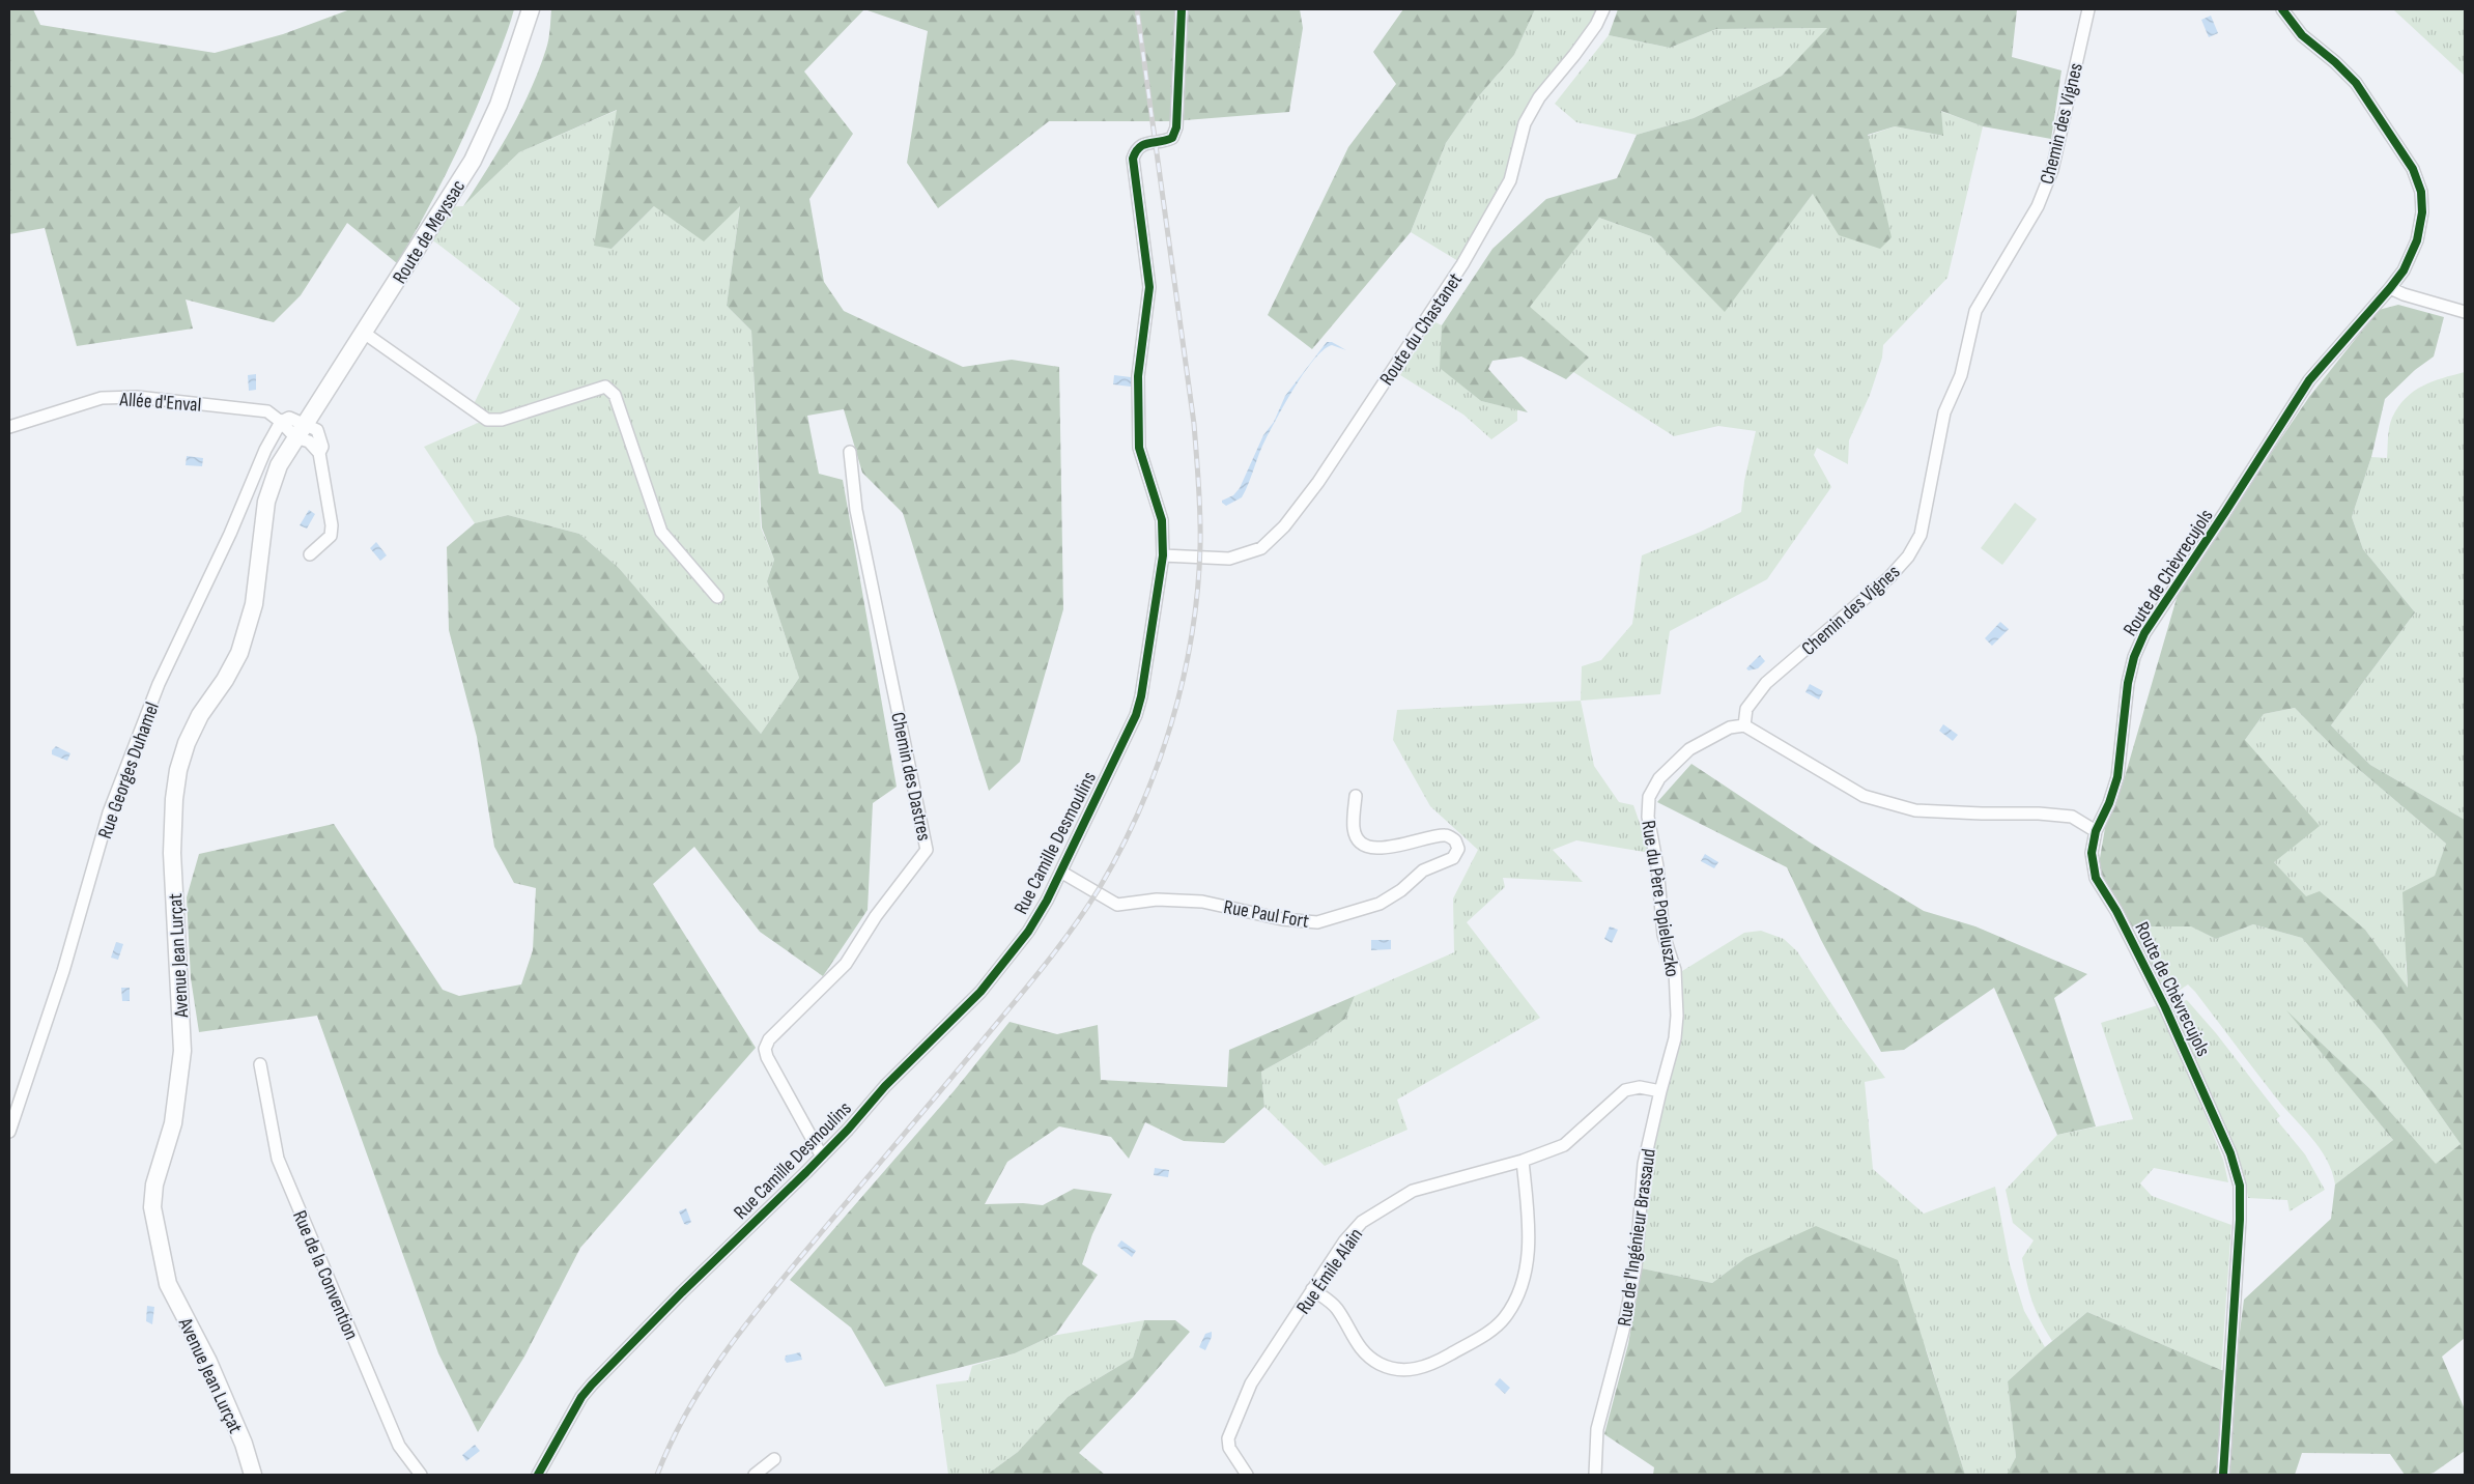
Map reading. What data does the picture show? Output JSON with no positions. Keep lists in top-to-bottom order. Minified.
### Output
{"streets":{"main road":["Route de Meyssac","Avenue Jean Lurçat"],"street":["Chemin des Vignes","Route du Chastanet","Allée d'Enval","Route de Chèvrecujols","Rue Georges Duhamel","Chemin des Dastres","Rue Camille Desmoulins","Rue du Père Popieluszko","Rue Paul Fort","Rue de l'Ingénieur Brassaud","Rue Émile Alain","Rue de la Convention"]},"crossings":[["Chemin des Vignes","Rue du Père Popieluszko"],["Route de Meyssac","Avenue Jean Lurçat"],["Route du Chastanet","Rue Camille Desmoulins"],["Allée d'Enval","Rue Georges Duhamel"],["Chemin des Dastres","Rue Camille Desmoulins"],["Rue Camille Desmoulins","Rue Paul Fort"],["Rue du Père Popieluszko","Rue de l'Ingénieur Brassaud"],["Rue du Père Popieluszko","Rue Émile Alain"],["Rue de l'Ingénieur Brassaud","Rue Émile Alain"]]}
